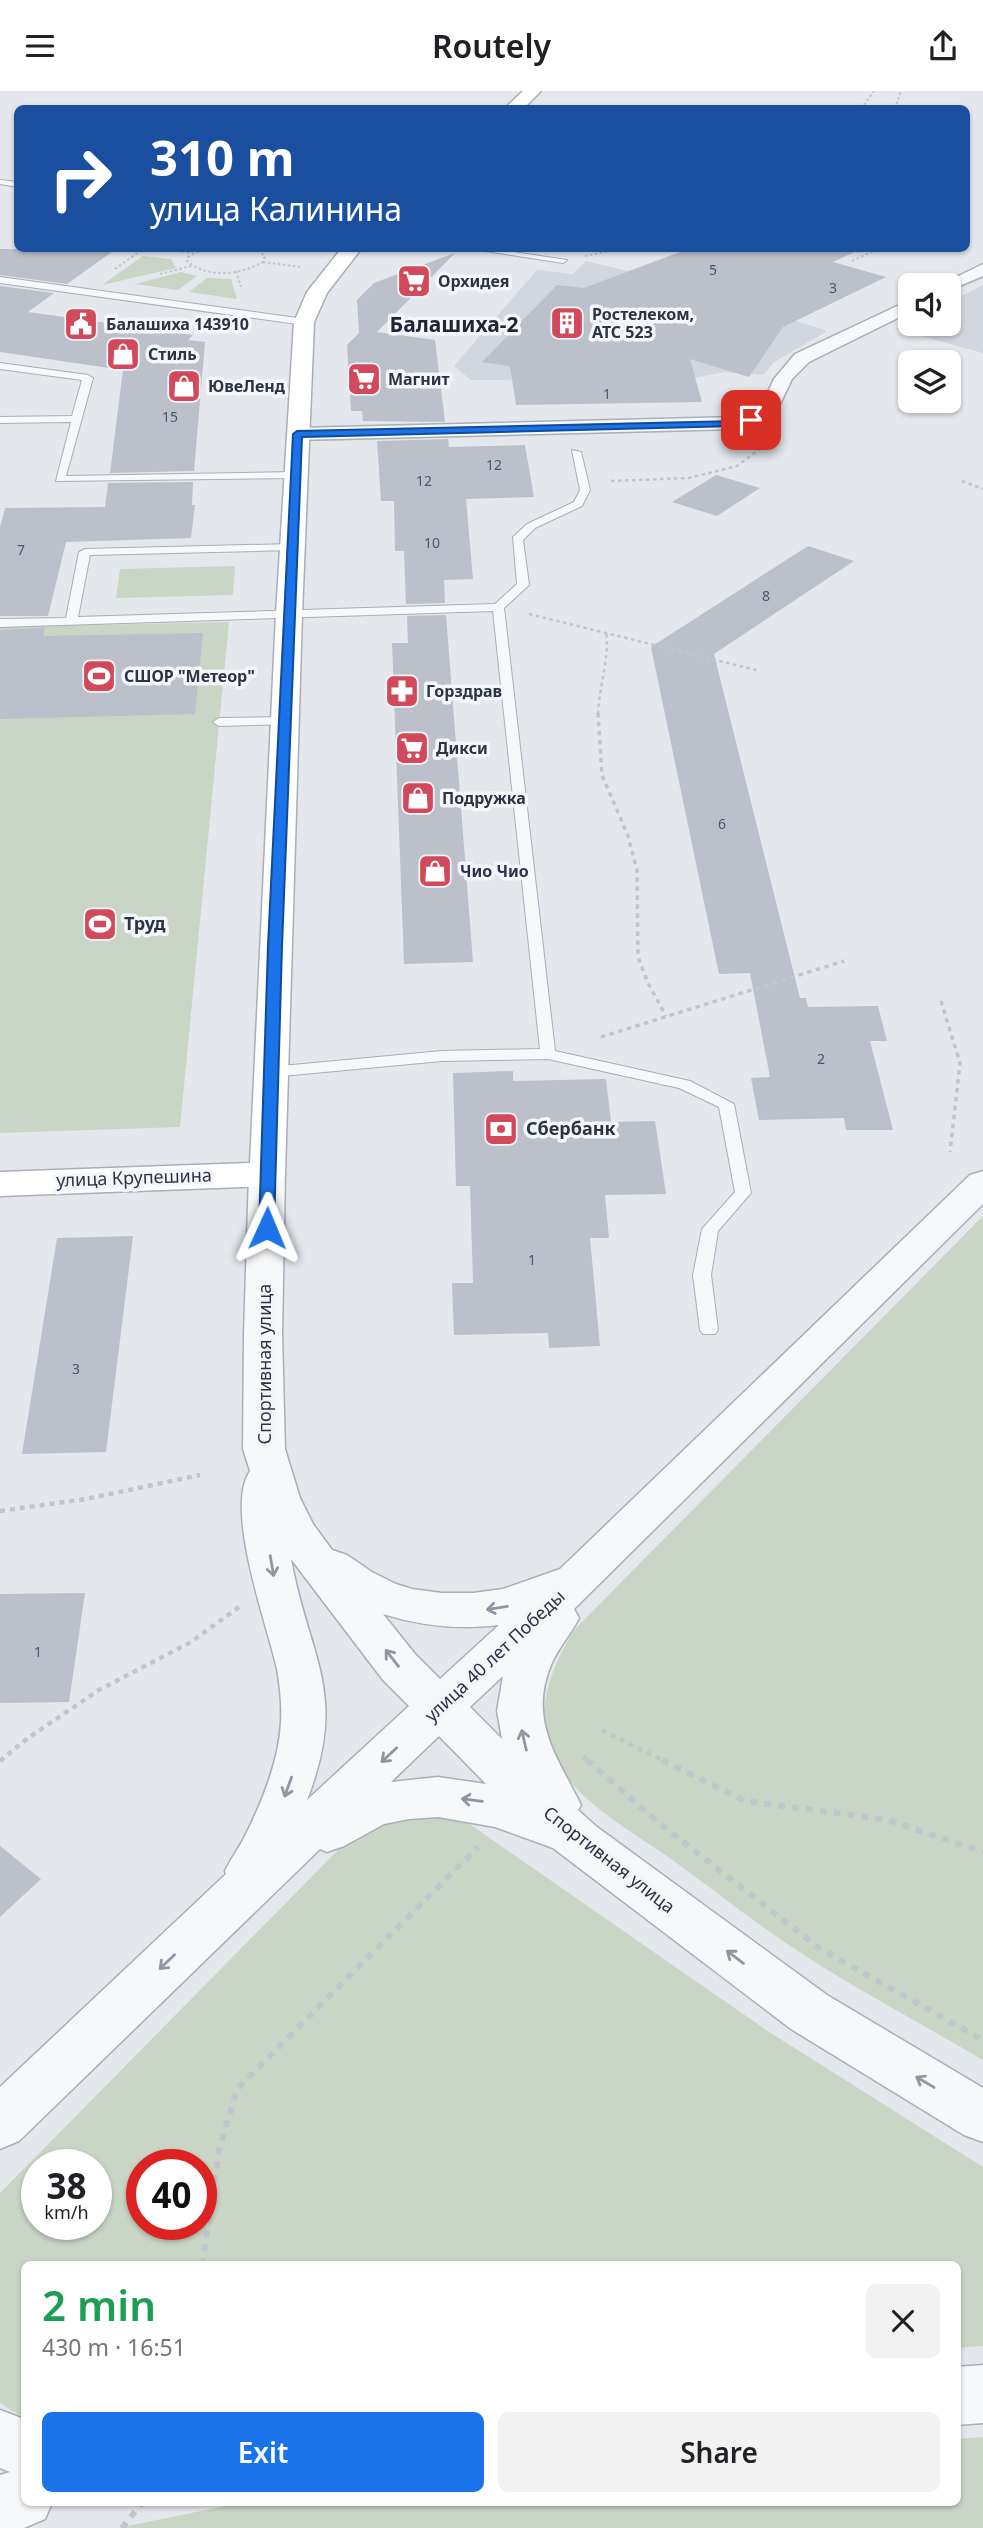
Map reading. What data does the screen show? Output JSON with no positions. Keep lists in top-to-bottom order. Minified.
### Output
{"streets":{"main road":["улица Крупешина","Спортивная улица"],"street":["улица 40 лет Победы"]},"crossings":[["улица Крупешина","Спортивная улица"],["Спортивная улица","улица 40 лет Победы"]],"one_way":["улица 40 лет Победы"],"districts":["Балашиха-2"],"places":{"supermarket":["Орхидея","Магнит","Дикси"],"building":["Ростелеком, АТС 523"],"public building":["Балашиха 143910"],"shop":["Стиль","ЮвеЛенд","Подружка","Чио Чио"],"sports":["СШОР \"Метеор\"","Труд"],"pharmacy":["Горздрав"],"bank":["Сбербанк"]},"house_numbers":["5","3","1","15","12","12","10","7","8","6","2","1","3","1"],"page":{"header":"Routely","turn":["310 m","улица Калинина"],"speed":"38 km/h","limit":"40","heading":["2 min","430 m · 16:51"],"buttons":["Exit","Share"]}}
